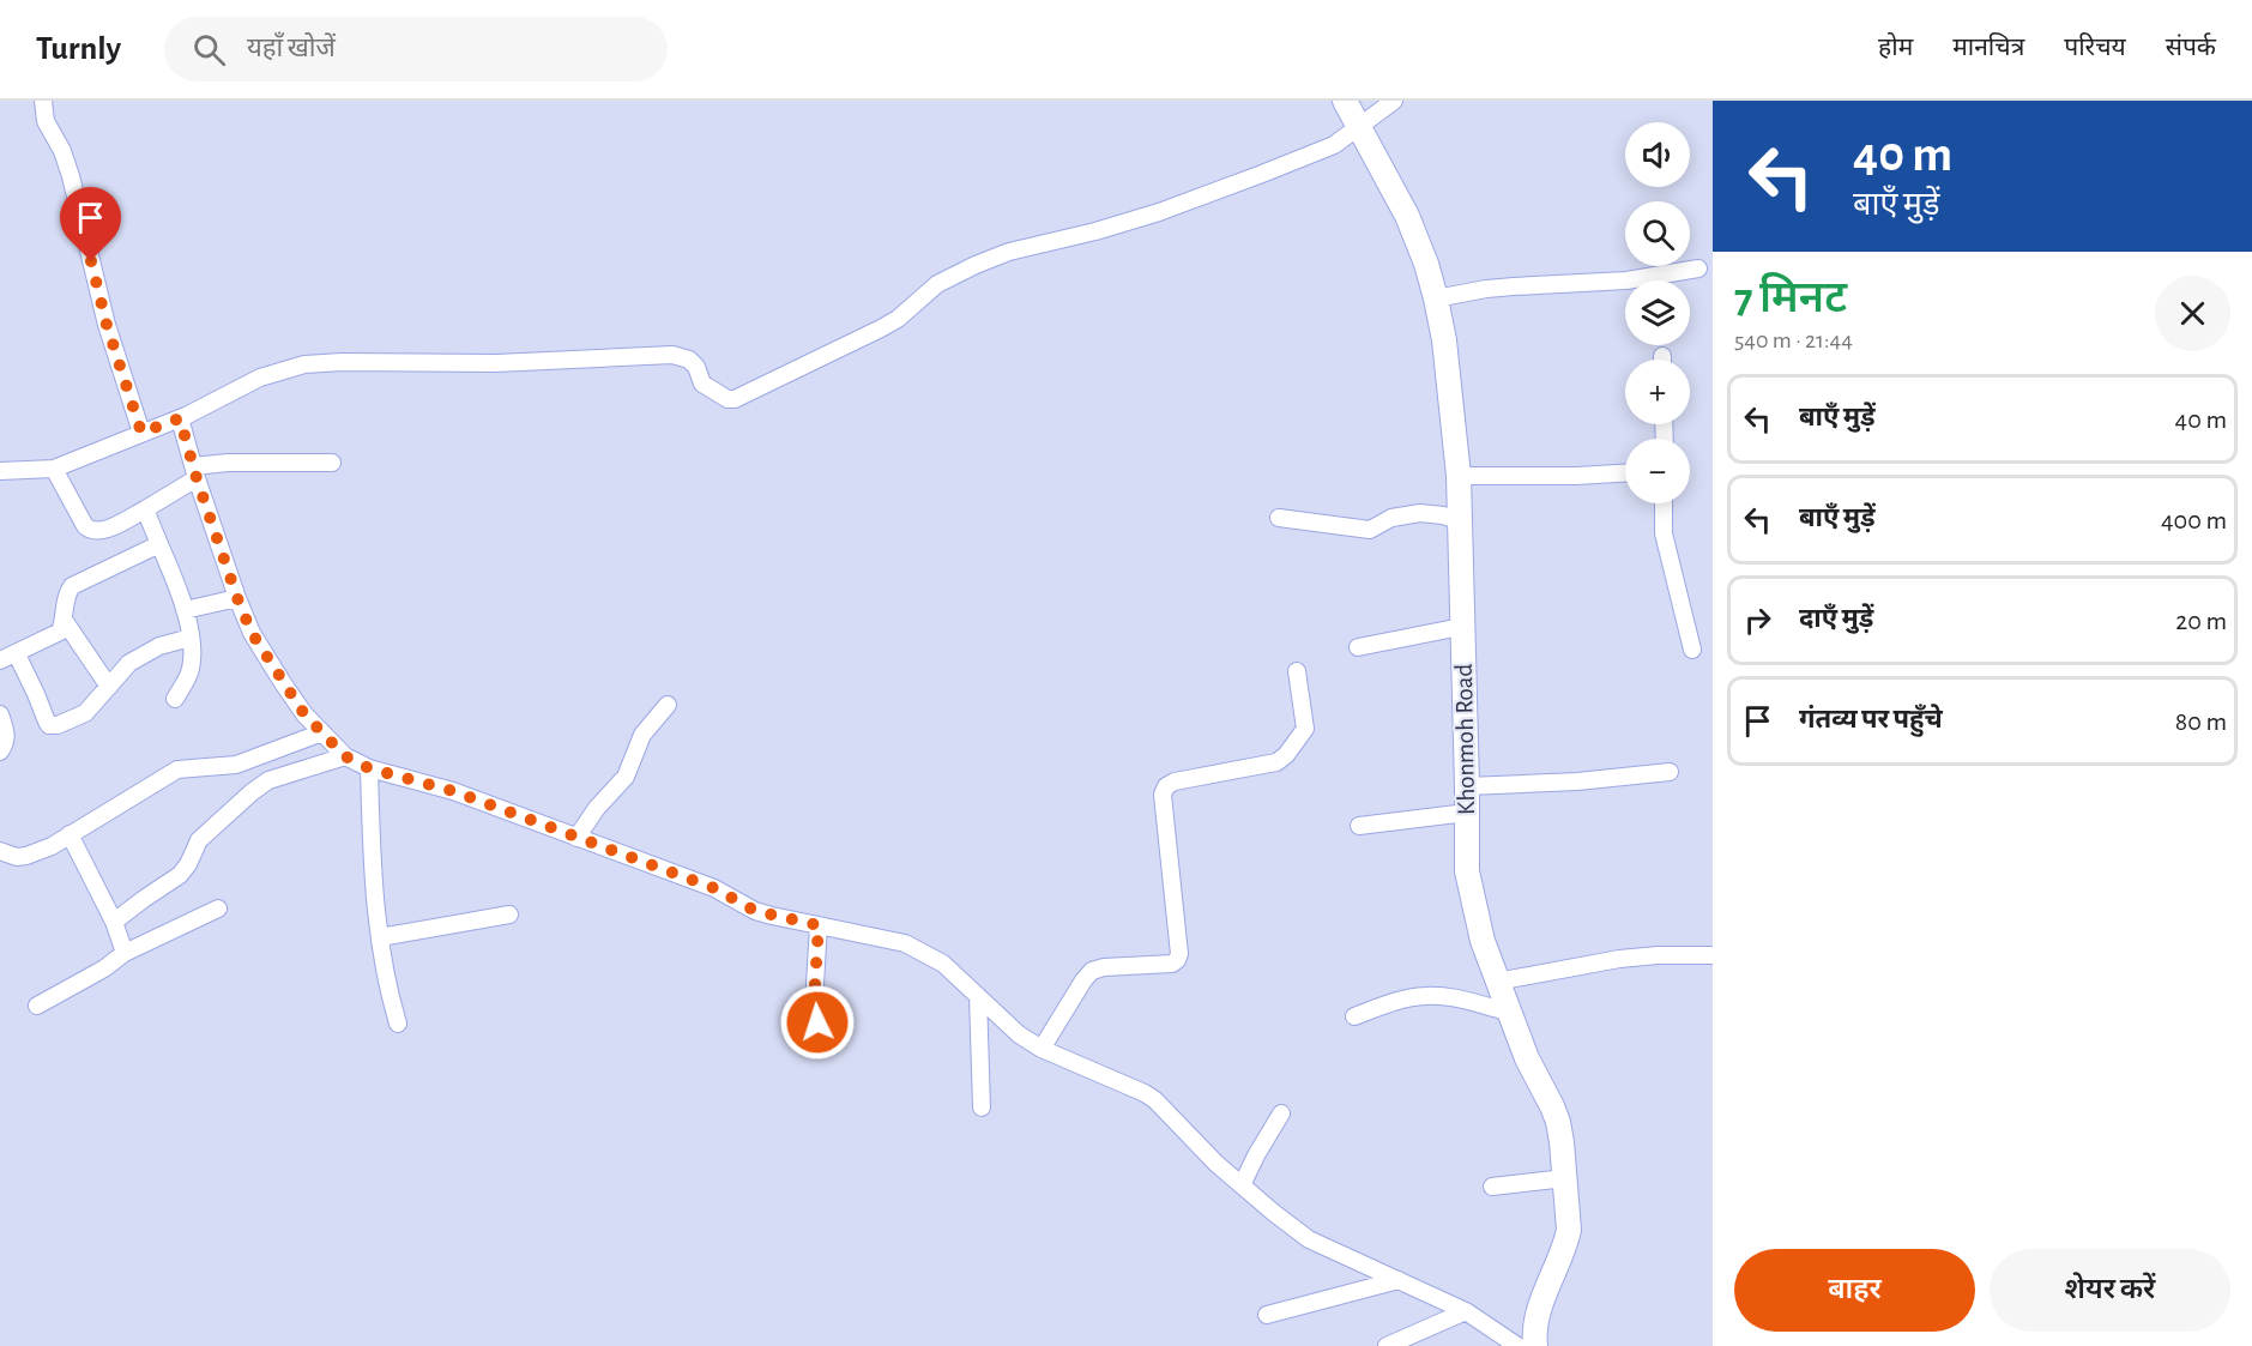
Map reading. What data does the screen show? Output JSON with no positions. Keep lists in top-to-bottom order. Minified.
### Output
{"streets":{"main road":["Khonmoh Road"]},"page":{"header":"Turnly","search":"यहाँ खोजें","nav":["होम","मानचित्र","परिचय","संपर्क"],"turn":["40 m","बाएँ मुड़ें"],"map_buttons":["+","−"],"heading":["7 मिनट","540 m · 21:44"],"list":[{"name":"बाएँ मुड़ें","value":"40 m"},{"name":"बाएँ मुड़ें","value":"400 m"},{"name":"दाएँ मुड़ें","value":"20 m"},{"name":"गंतव्य पर पहुँचे","value":"80 m"}],"buttons":["बाहर","शेयर करें"]}}
